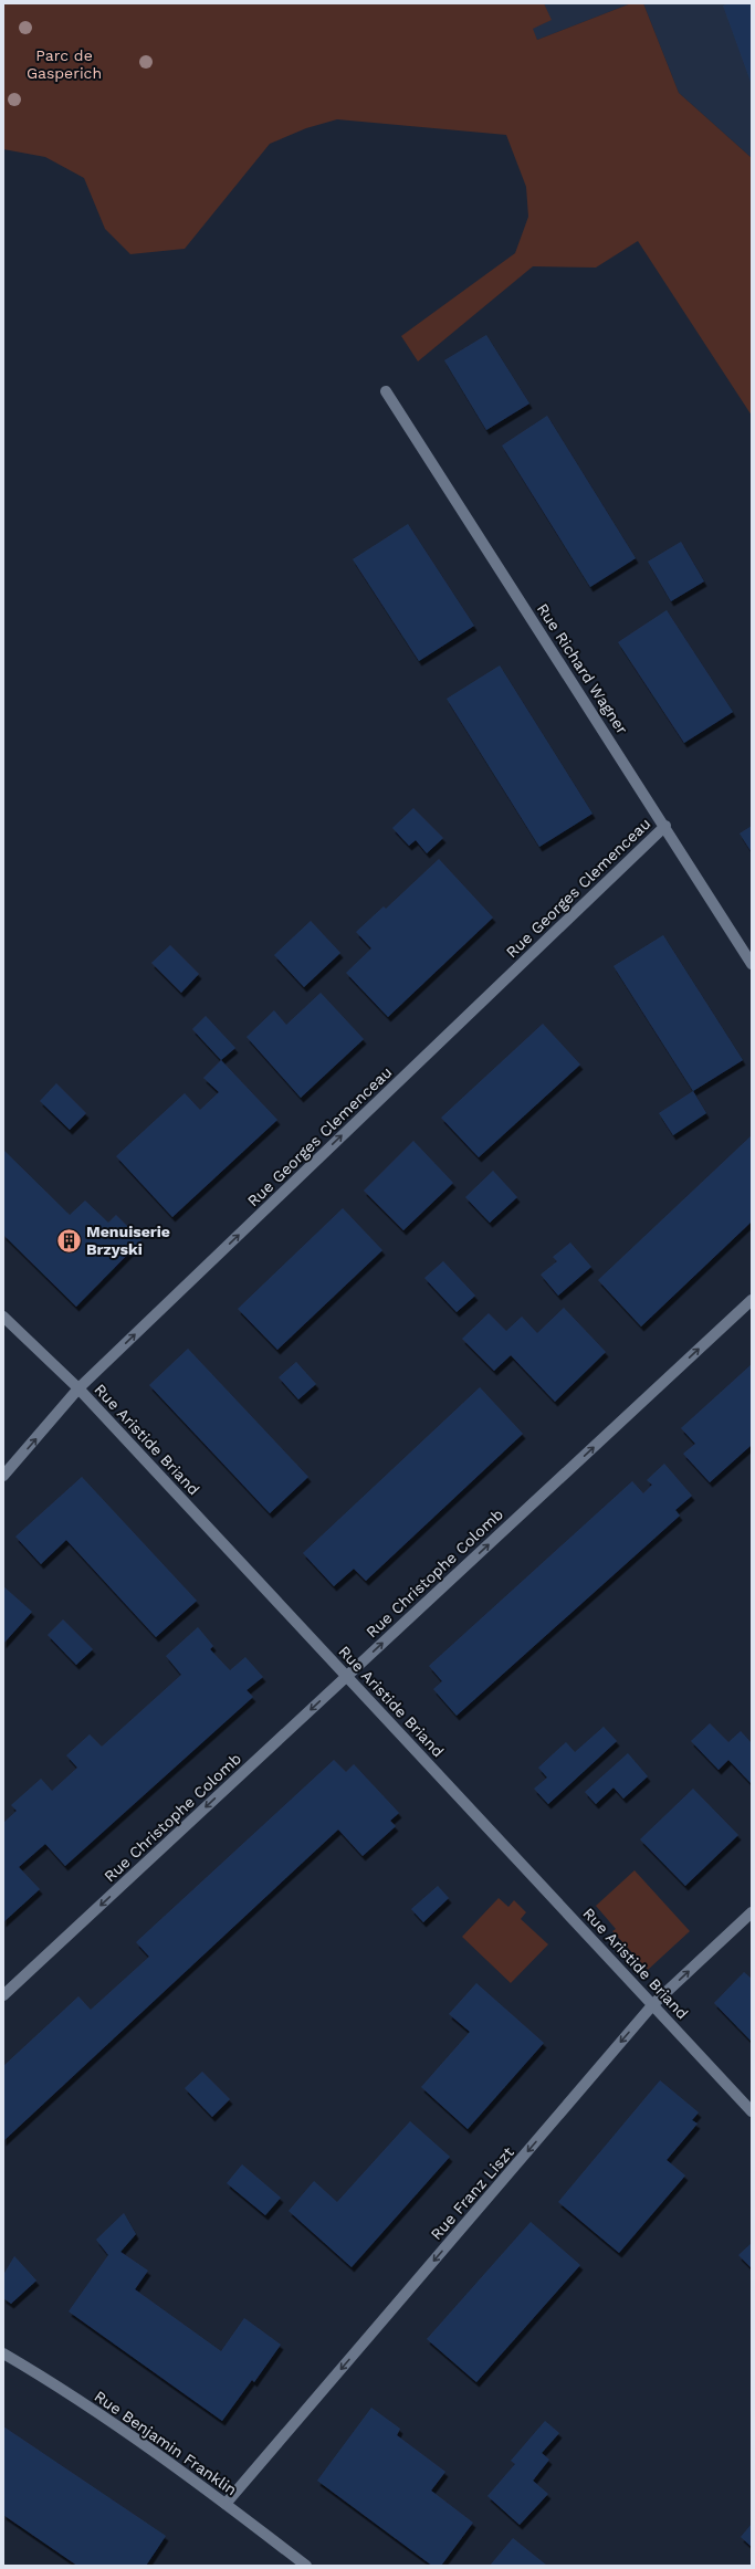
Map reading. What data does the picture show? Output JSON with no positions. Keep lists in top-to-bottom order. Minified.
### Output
{"streets":{"street":["Rue Richard Wagner","Rue Georges Clemenceau","Rue Aristide Briand","Rue Christophe Colomb","Rue Franz Liszt","Rue Benjamin Franklin"]},"crossings":[["Rue Richard Wagner","Rue Georges Clemenceau"],["Rue Georges Clemenceau","Rue Aristide Briand"],["Rue Aristide Briand","Rue Christophe Colomb"],["Rue Aristide Briand","Rue Franz Liszt"],["Rue Franz Liszt","Rue Benjamin Franklin"]],"one_way":["Rue Georges Clemenceau"],"parks":["Parc de Gasperich"],"places":{"building":["Menuiserie Brzyski"]}}
